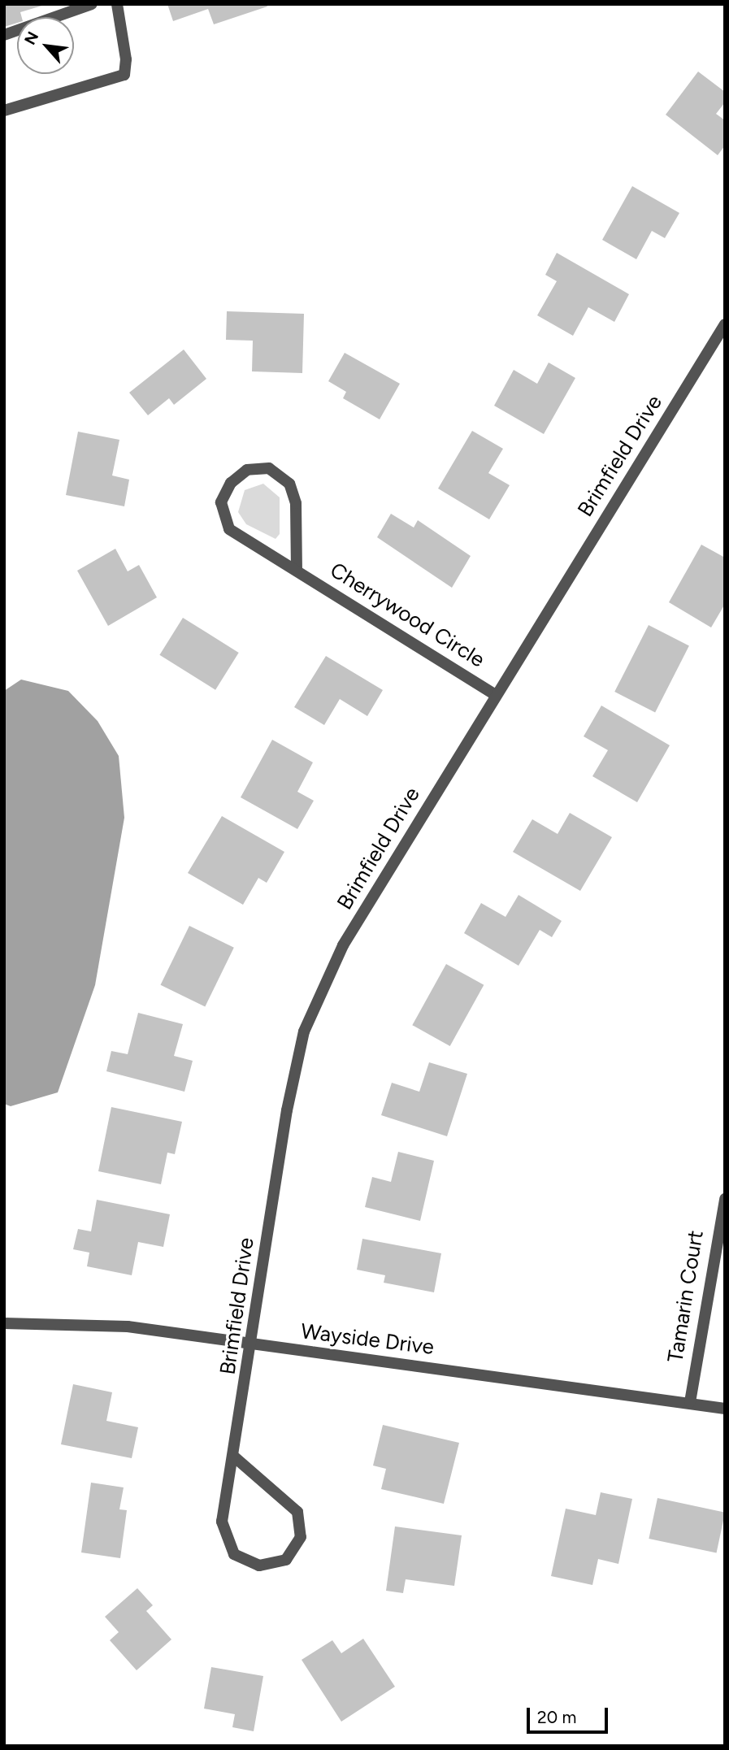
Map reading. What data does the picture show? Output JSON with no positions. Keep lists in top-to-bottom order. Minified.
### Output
{"streets":{"street":["Brimfield Drive","Cherrywood Circle","Tamarin Court","Wayside Drive"]},"crossings":[["Brimfield Drive","Cherrywood Circle"],["Brimfield Drive","Wayside Drive"],["Tamarin Court","Wayside Drive"]],"scale_bar":"20 m","north":"top left"}
